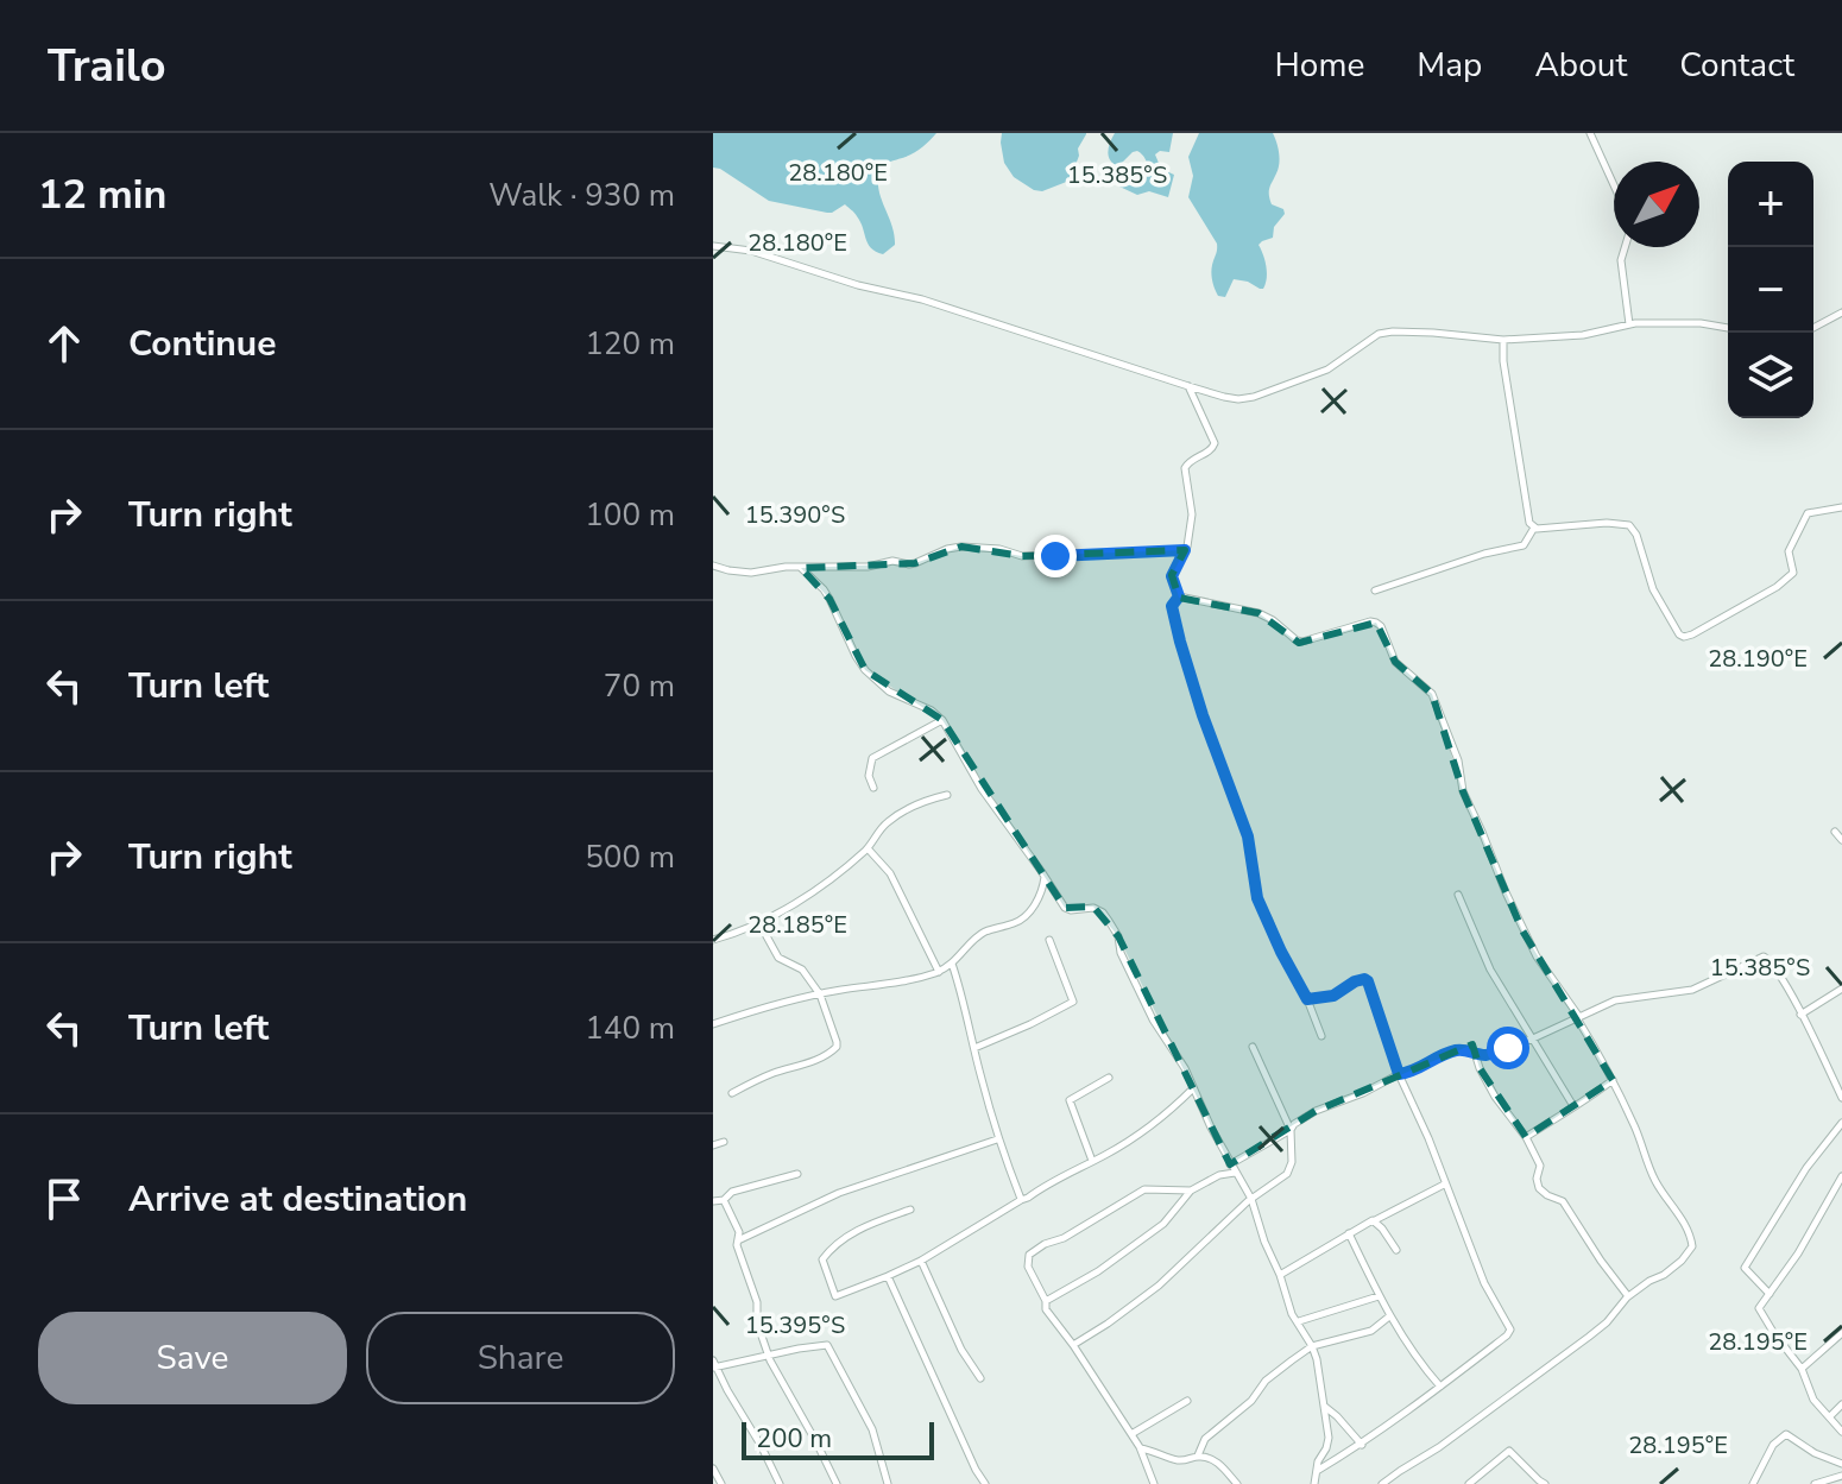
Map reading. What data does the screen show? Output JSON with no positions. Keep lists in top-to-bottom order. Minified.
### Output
{"scale_bar":"200 m","north":"top right","page":{"header":"Trailo","nav":["Home","Map","About","Contact"],"heading":["12 min","Walk · 930 m"],"map_buttons":["+","−"],"list":[["Continue","120 m"],["Turn right","100 m"],["Turn left","70 m"],["Turn right","500 m"],["Turn left","140 m"],"Arrive at destination"],"buttons":["Save","Share"],"scale":"200 m"},"coordinates":["28.180°E","15.385°S","15.390°S","28.190°E","28.185°E","15.395°S","28.195°E"]}
